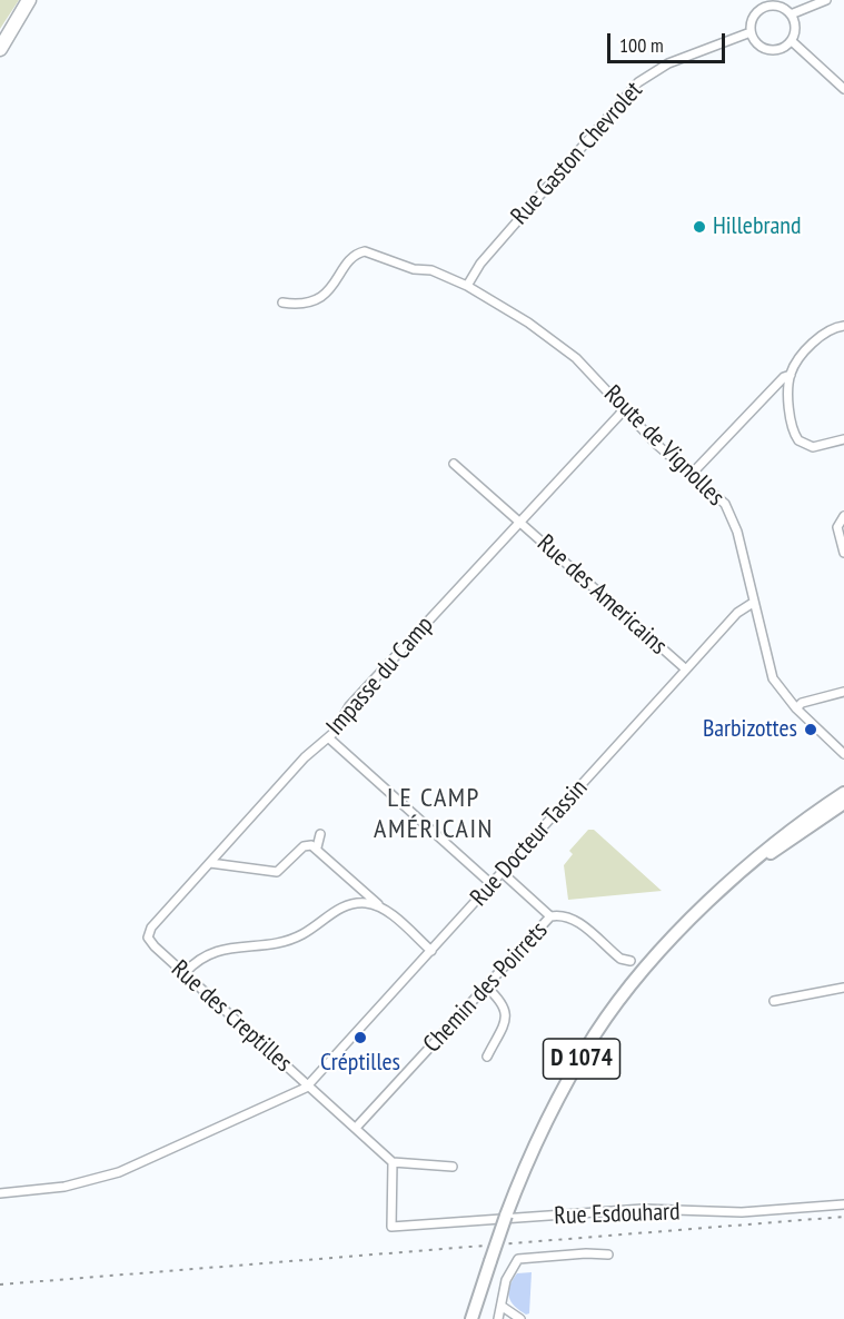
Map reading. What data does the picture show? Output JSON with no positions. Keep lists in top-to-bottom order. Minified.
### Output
{"streets":{"main road":["D 1074"],"street":["Rue Gaston Chevrolet","Route de Vignolles","Rue des Americains","Impasse du Camp","Rue Docteur Tassin","Chemin des Poirrets","Rue des Creptilles","Rue Esdouhard"]},"crossings":[["Rue Gaston Chevrolet","Route de Vignolles"],["Route de Vignolles","Impasse du Camp"],["Route de Vignolles","Rue Docteur Tassin"],["Rue des Americains","Impasse du Camp"],["Rue des Americains","Rue Docteur Tassin"],["Impasse du Camp","Rue des Creptilles"],["Rue Docteur Tassin","Rue des Creptilles"]],"districts":["LE CAMP AMÉRICAIN"],"places":["Hillebrand","Barbizottes","Créptilles"],"scale_bar":"100 m"}
